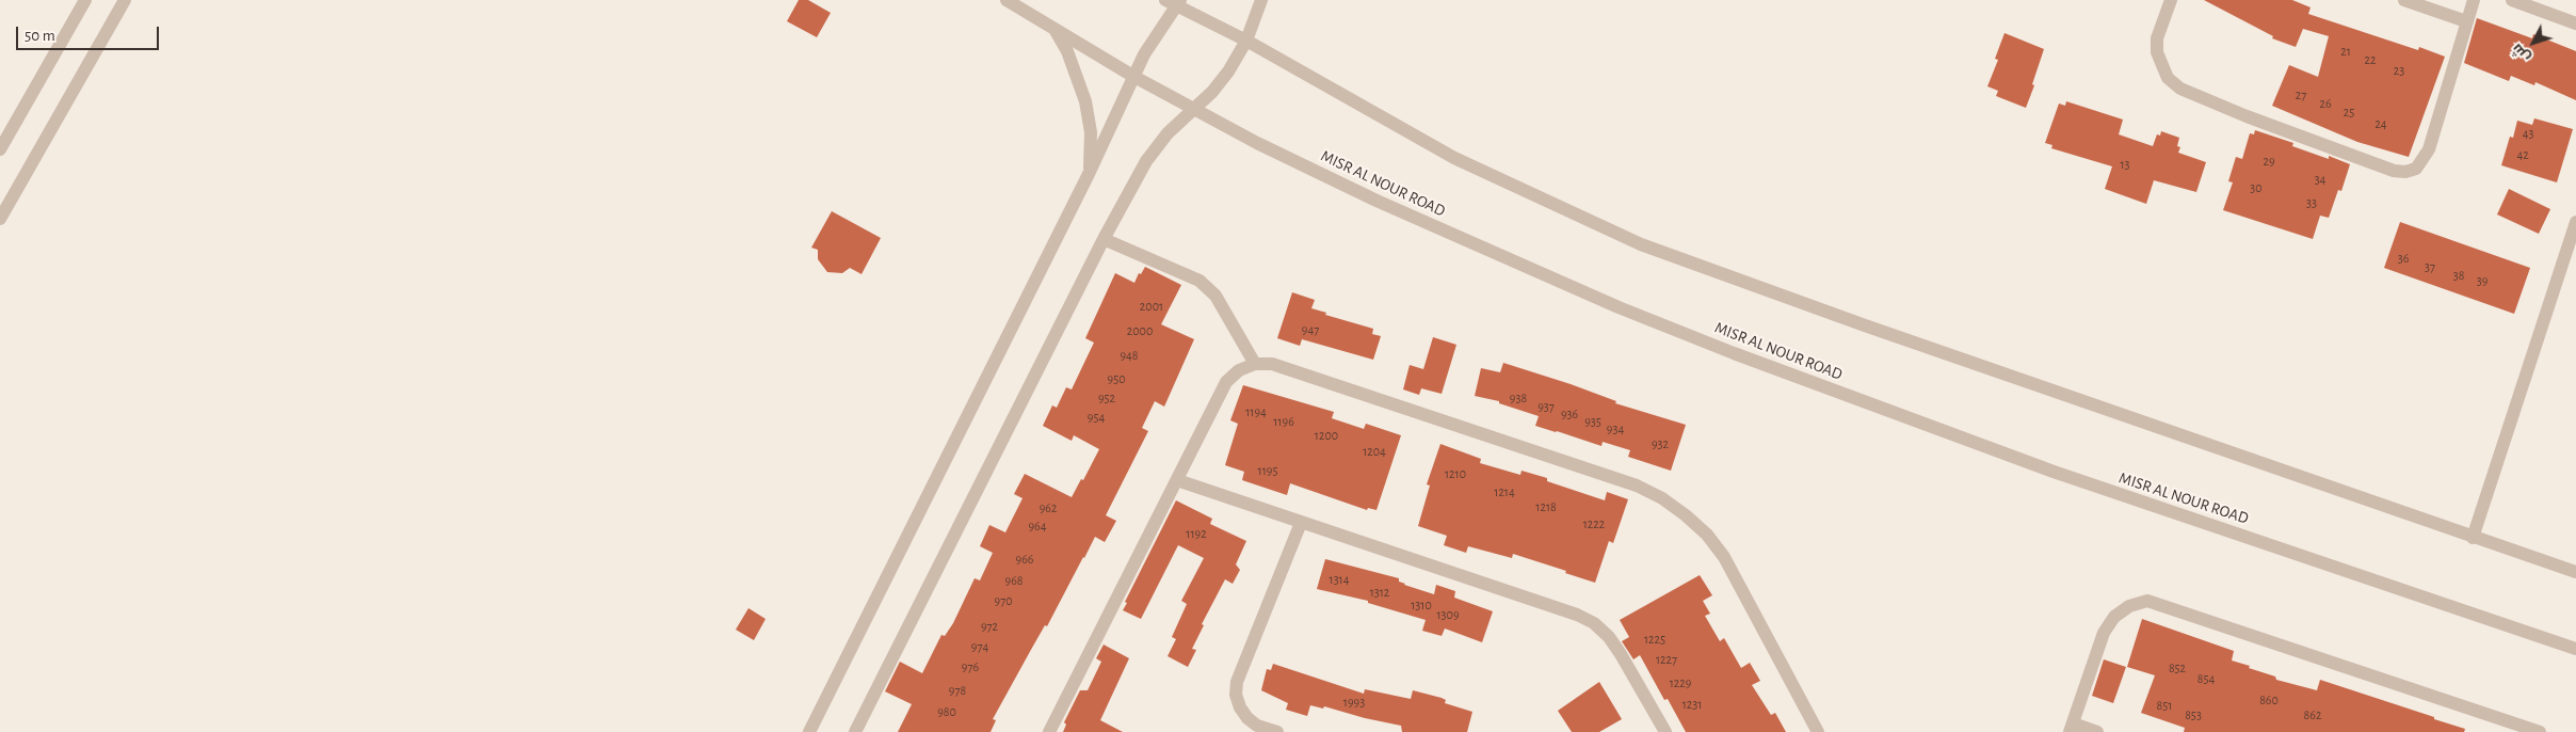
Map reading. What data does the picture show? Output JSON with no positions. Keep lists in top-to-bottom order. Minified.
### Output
{"streets":{"street":["MISR AL NOUR ROAD"]},"house_numbers":["21","22","23","27","26","25","24","43","42","29","13","34","30","33","36","37","38","39","2001","947","2000","948","950","952","938","937","1194","936","954","1196","935","934","1200","932","1204","1195","1210","1214","1218","962","1222","964","1192","966","1314","968","1312","970","1310","1309","972","1225","974","1227","976","852","854","1229","978","860","1993","1231","851","980","853","862"],"scale_bar":"50 m","north":"bottom left"}
